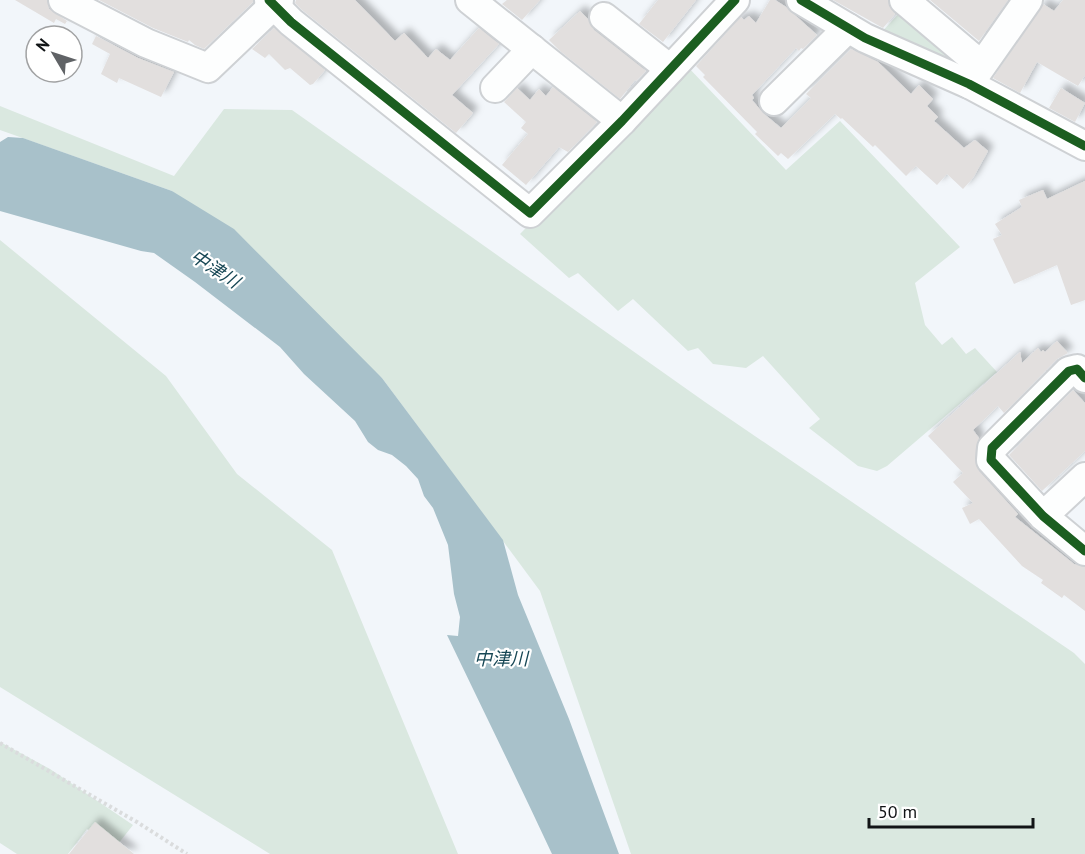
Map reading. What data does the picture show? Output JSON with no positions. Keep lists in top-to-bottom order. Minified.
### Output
{"water":["中津川"],"scale_bar":"50 m","north":"top left"}
